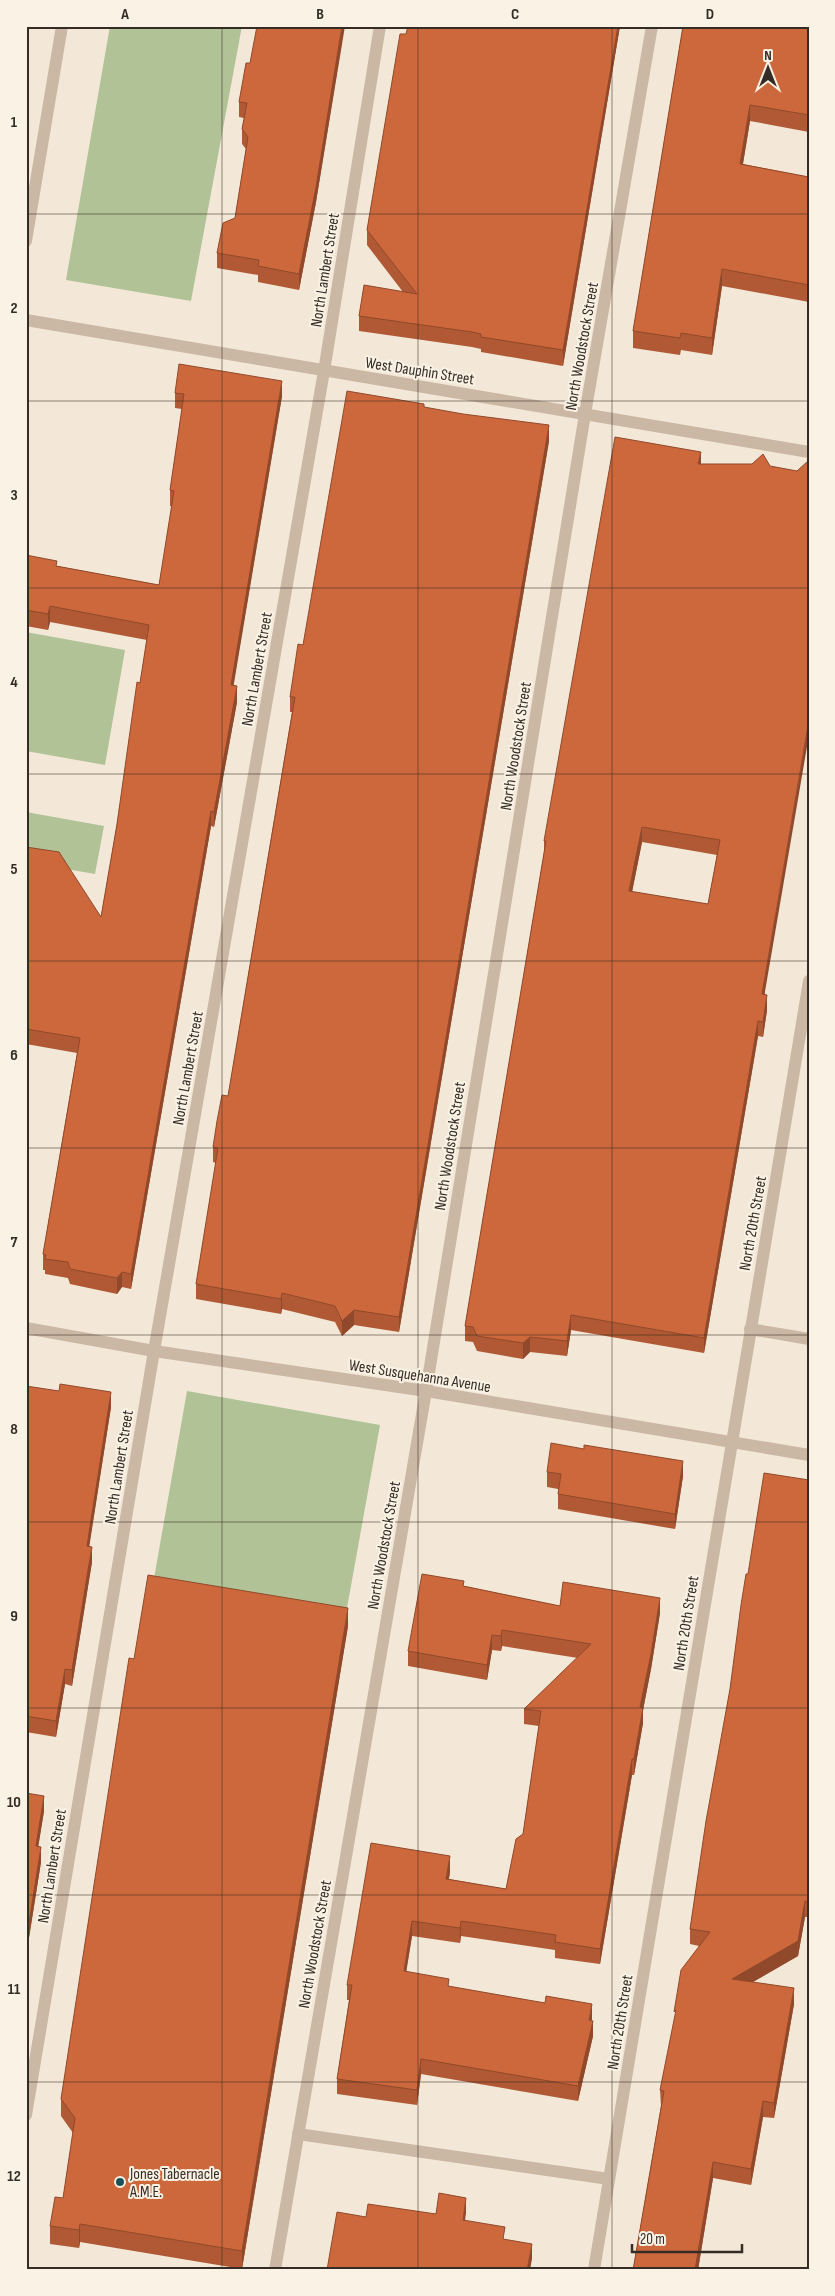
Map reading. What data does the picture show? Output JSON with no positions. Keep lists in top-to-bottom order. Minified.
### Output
{"streets":{"street":["North Lambert Street","North Woodstock Street","West Dauphin Street","North 20th Street","West Susquehanna Avenue"]},"crossings":[["North Lambert Street","West Dauphin Street"],["North Lambert Street","West Susquehanna Avenue"],["North Woodstock Street","West Dauphin Street"],["North Woodstock Street","West Susquehanna Avenue"],["North 20th Street","West Susquehanna Avenue"]],"places":["Jones Tabernacle A.M.E."],"scale_bar":"20 m","north":"top","grid":{"columns":["A","B","C","D"],"rows":["1","2","3","4","5","6","7","8","9","10","11","12"]}}
